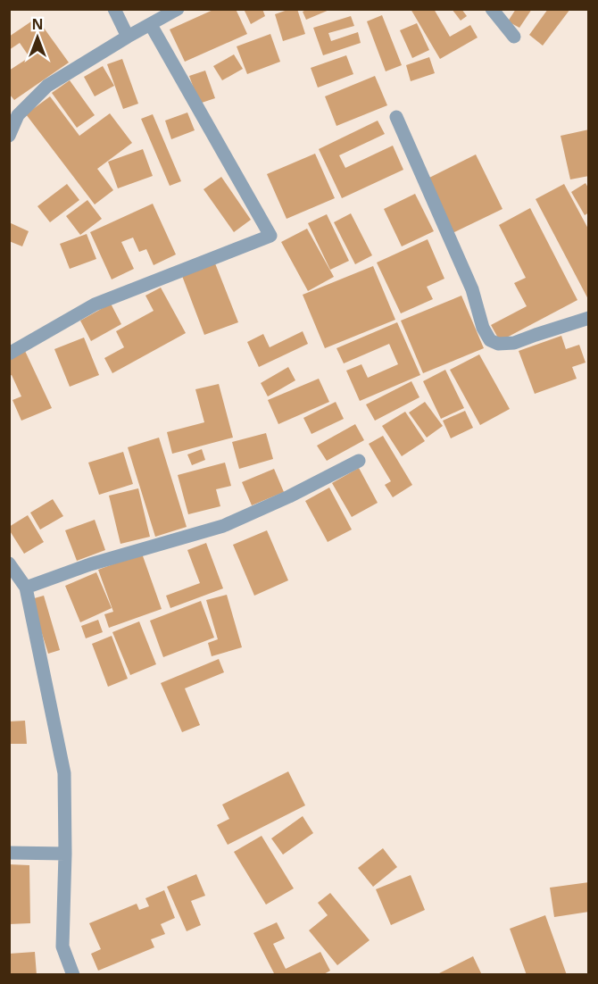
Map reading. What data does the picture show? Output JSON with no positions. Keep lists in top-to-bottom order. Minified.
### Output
{"north":"top"}
